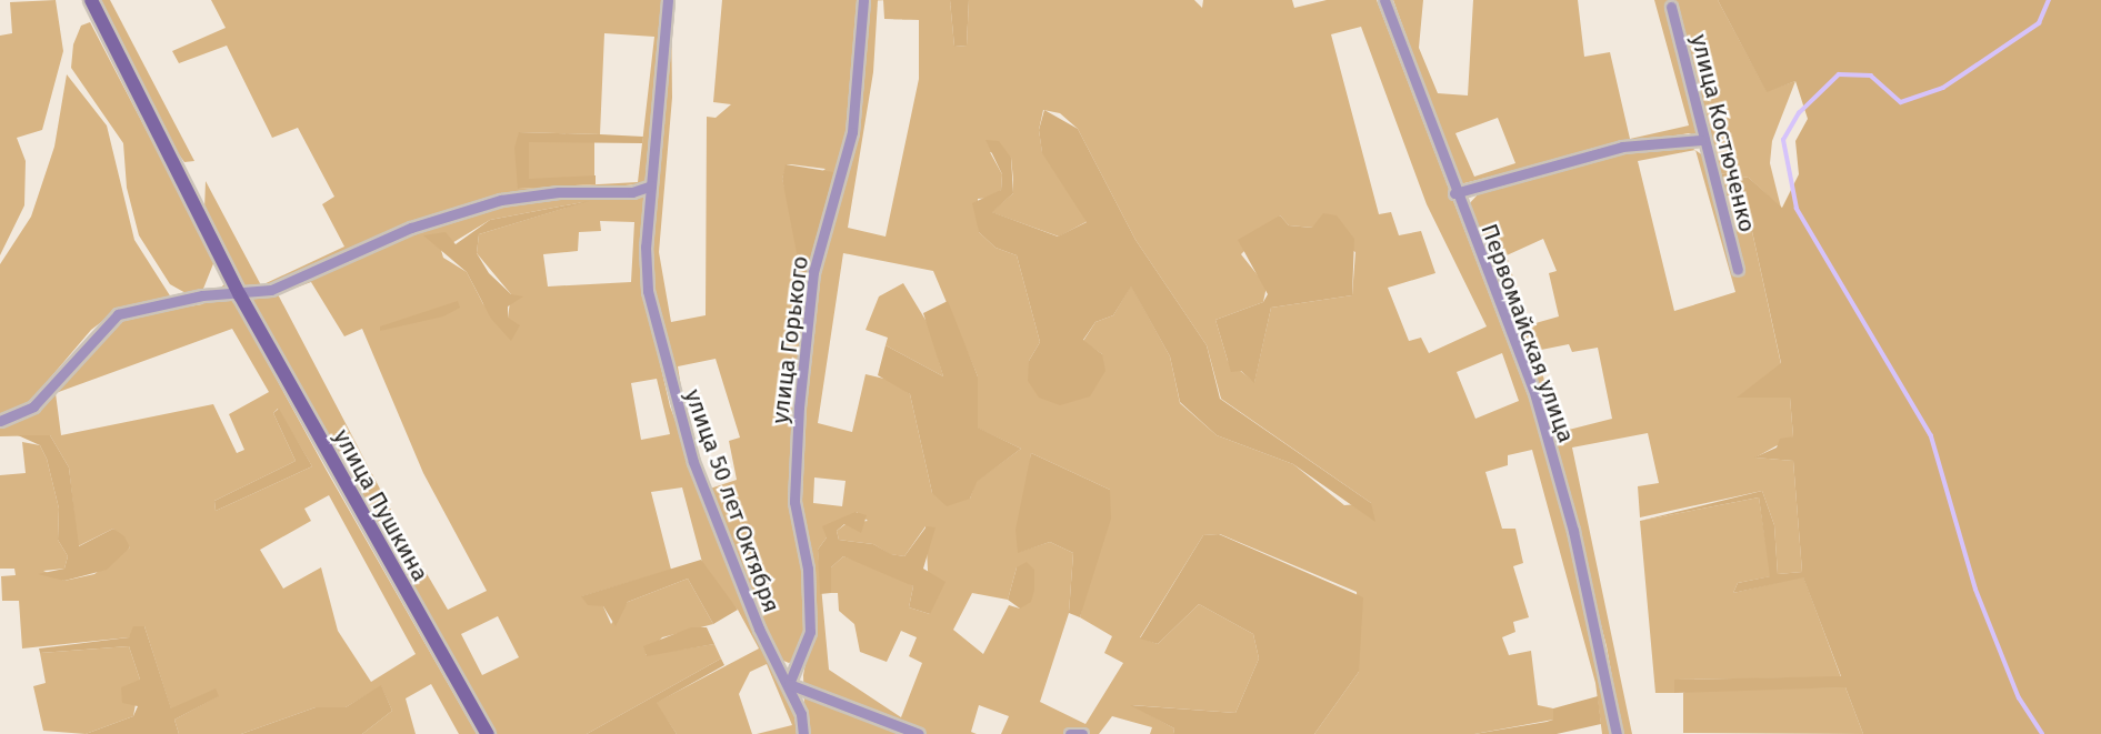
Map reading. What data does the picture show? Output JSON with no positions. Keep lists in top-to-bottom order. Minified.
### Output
{"streets":{"street":["улица Костюченко","Первомайская улица","улица Горького","улица 50 лет Октября","улица Пушкина"]},"crossings":[["улица Горького","улица 50 лет Октября"]]}
